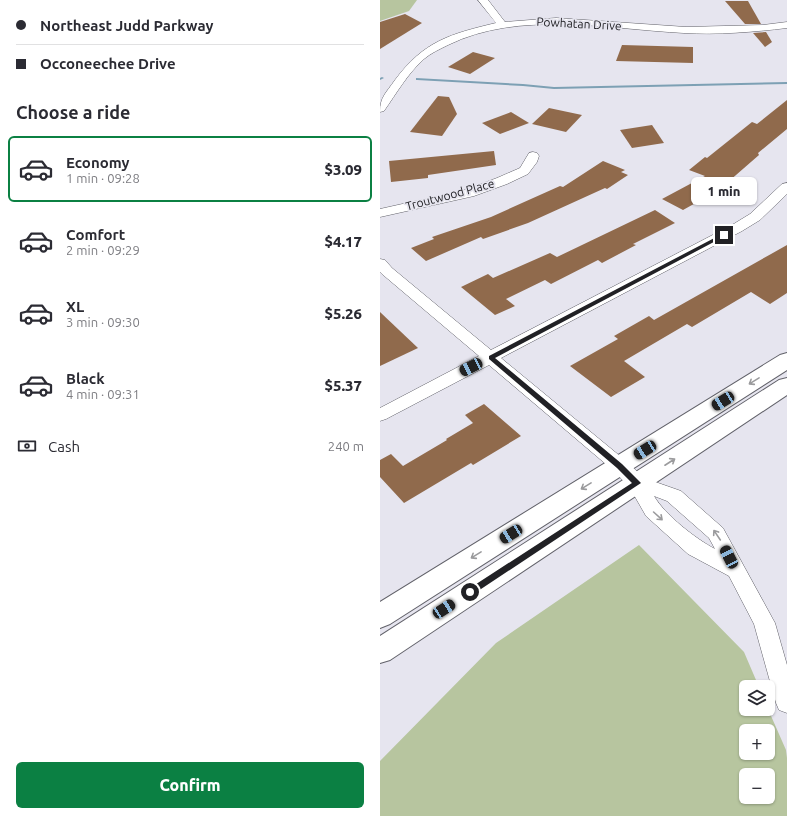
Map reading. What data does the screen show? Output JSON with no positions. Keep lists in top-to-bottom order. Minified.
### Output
{"streets":{"street":["Powhatan Drive","Troutwood Place"]},"page":{"banner":["Northeast Judd Parkway","Occoneechee Drive"],"heading":"Choose a ride","list":[{"name":"Economy","note":"1 min · 09:28","value":"$3.09"},{"name":"Comfort","note":"2 min · 09:29","value":"$4.17"},{"name":"XL","note":"3 min · 09:30","value":"$5.26"},{"name":"Black","note":"4 min · 09:31","value":"$5.37"}],"bubble":"1 min","pay":["Cash","240 m"],"map_buttons":["+","−"],"buttons":"Confirm"}}
